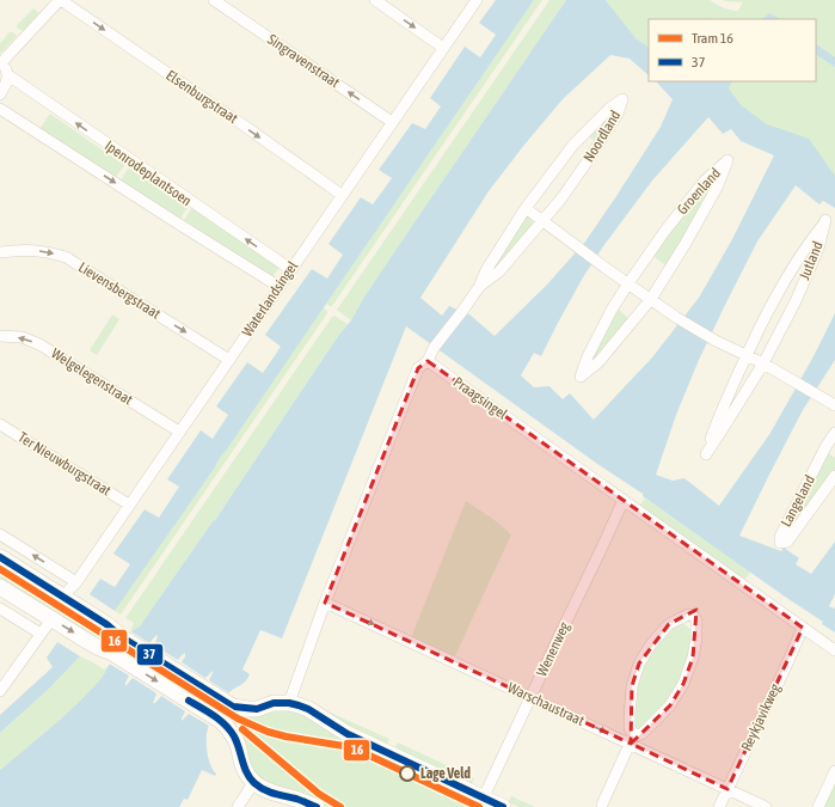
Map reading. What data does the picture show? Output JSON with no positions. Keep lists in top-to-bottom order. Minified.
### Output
{"streets":{"street":["Singravenstraat","Elsenburgstraat","Noordland","Ipenrodeplantsoen","Groenland","Jutland","Lievensbergstraat","Waterlandsingel","Welgelegenstraat","Praagsingel","Ter Nieuwburgstraat","Langeland","Wenenweg","Warschaustraat","Reykjavikweg"]},"crossings":[["Singravenstraat","Waterlandsingel"],["Elsenburgstraat","Waterlandsingel"],["Noordland","Praagsingel"],["Ipenrodeplantsoen","Waterlandsingel"],["Lievensbergstraat","Waterlandsingel"],["Waterlandsingel","Welgelegenstraat"],["Waterlandsingel","Ter Nieuwburgstraat"],["Praagsingel","Wenenweg"],["Praagsingel","Reykjavikweg"],["Wenenweg","Warschaustraat"],["Warschaustraat","Reykjavikweg"]],"one_way":["Elsenburgstraat","Lievensbergstraat","Welgelegenstraat","Warschaustraat"],"places":["Lage Veld"],"lines":["transit line 37","tram line 16"],"legend":["Tram 16","37"]}
